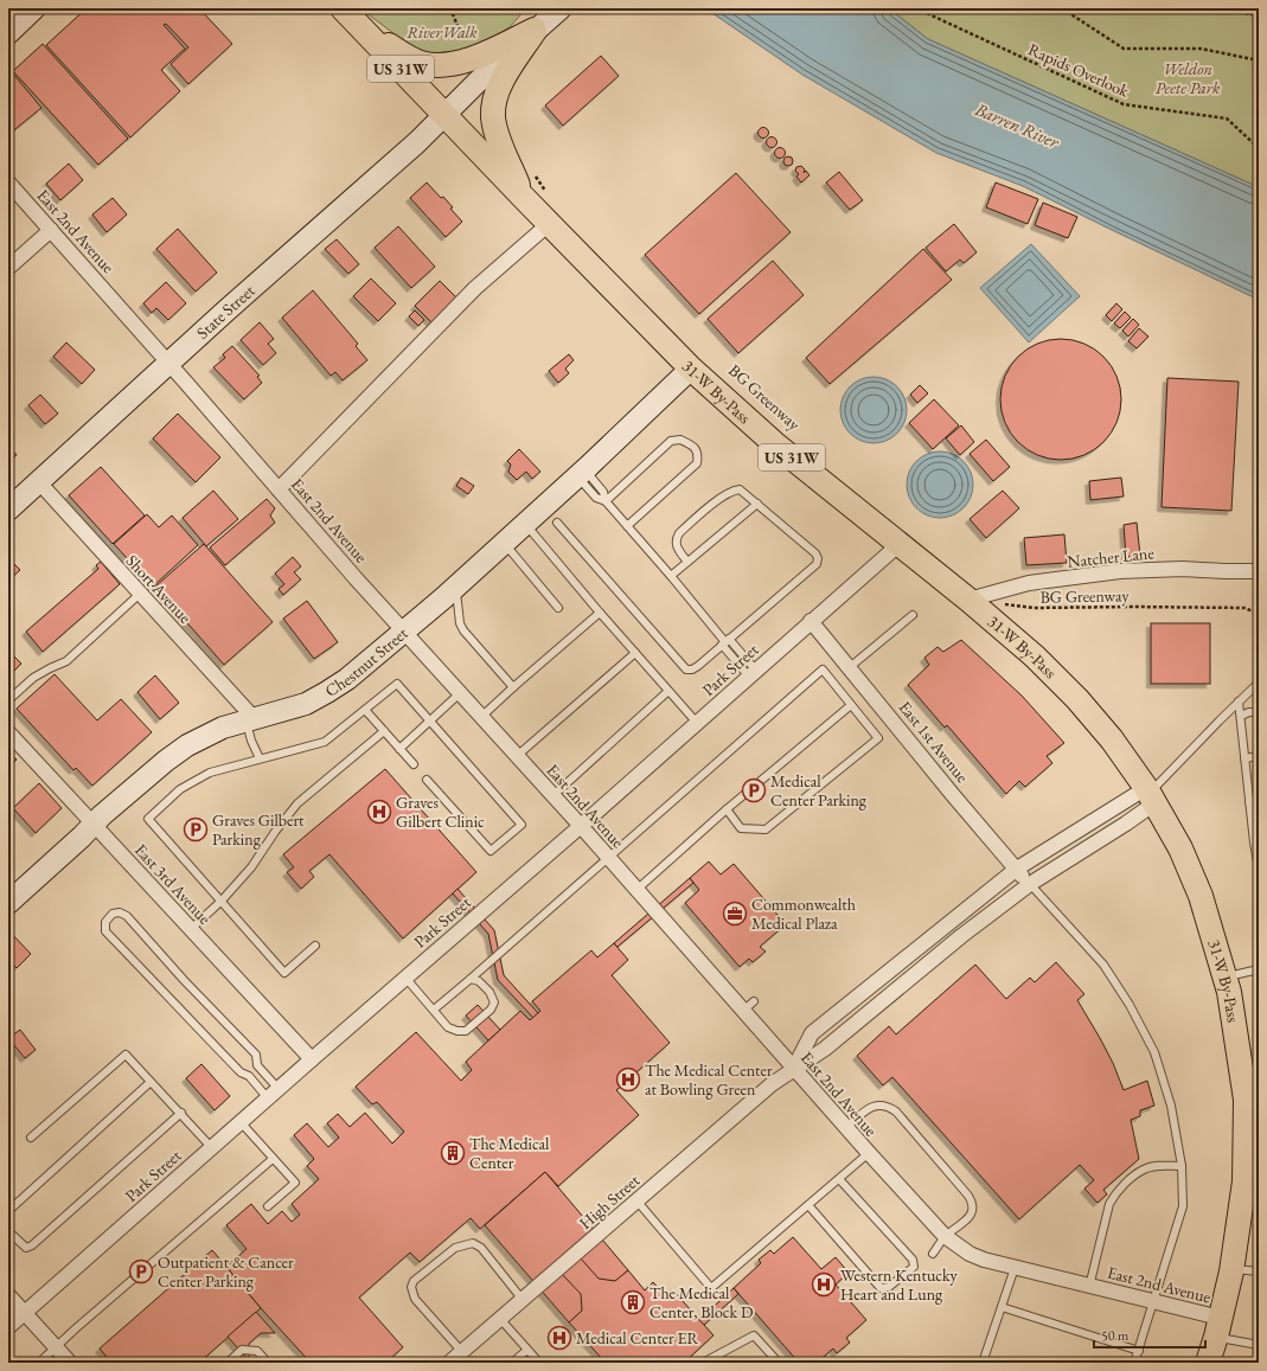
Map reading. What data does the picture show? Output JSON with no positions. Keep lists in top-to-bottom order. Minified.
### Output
{"streets":{"main road":["US 31W","31-W By-Pass"],"street":["East 2nd Avenue","State Street","Natcher Lane","Short Avenue","Chestnut Street","Park Street","East 1st Avenue","East 3rd Avenue","High Street"],"path":["Rapids Overlook","BG Greenway"]},"crossings":[["US 31W","State Street"],["US 31W","31-W By-Pass"],["East 2nd Avenue","State Street"],["East 2nd Avenue","31-W By-Pass"],["East 2nd Avenue","Chestnut Street"],["East 2nd Avenue","Park Street"],["East 2nd Avenue","High Street"],["State Street","31-W By-Pass"],["State Street","Short Avenue"],["31-W By-Pass","Natcher Lane"],["31-W By-Pass","Chestnut Street"],["31-W By-Pass","Park Street"],["31-W By-Pass","High Street"],["BG Greenway","Natcher Lane"],["Short Avenue","Chestnut Street"],["Chestnut Street","East 3rd Avenue"],["Park Street","East 1st Avenue"],["Park Street","East 3rd Avenue"],["East 1st Avenue","High Street"]],"water":["Barren River"],"parks":["RiverWalk","Weldon Peete Park"],"places":{"parking":["Medical Center Parking","Graves Gilbert Parking","Outpatient & Cancer Center Parking"],"hospital":["Graves Gilbert Clinic","The Medical Center at Bowling Green","Western Kentucky Heart and Lung","Medical Center ER"],"office":["Commonwealth Medical Plaza"],"building":["The Medical Center","The Medical Center, Block D"]},"scale_bar":"50 m"}
